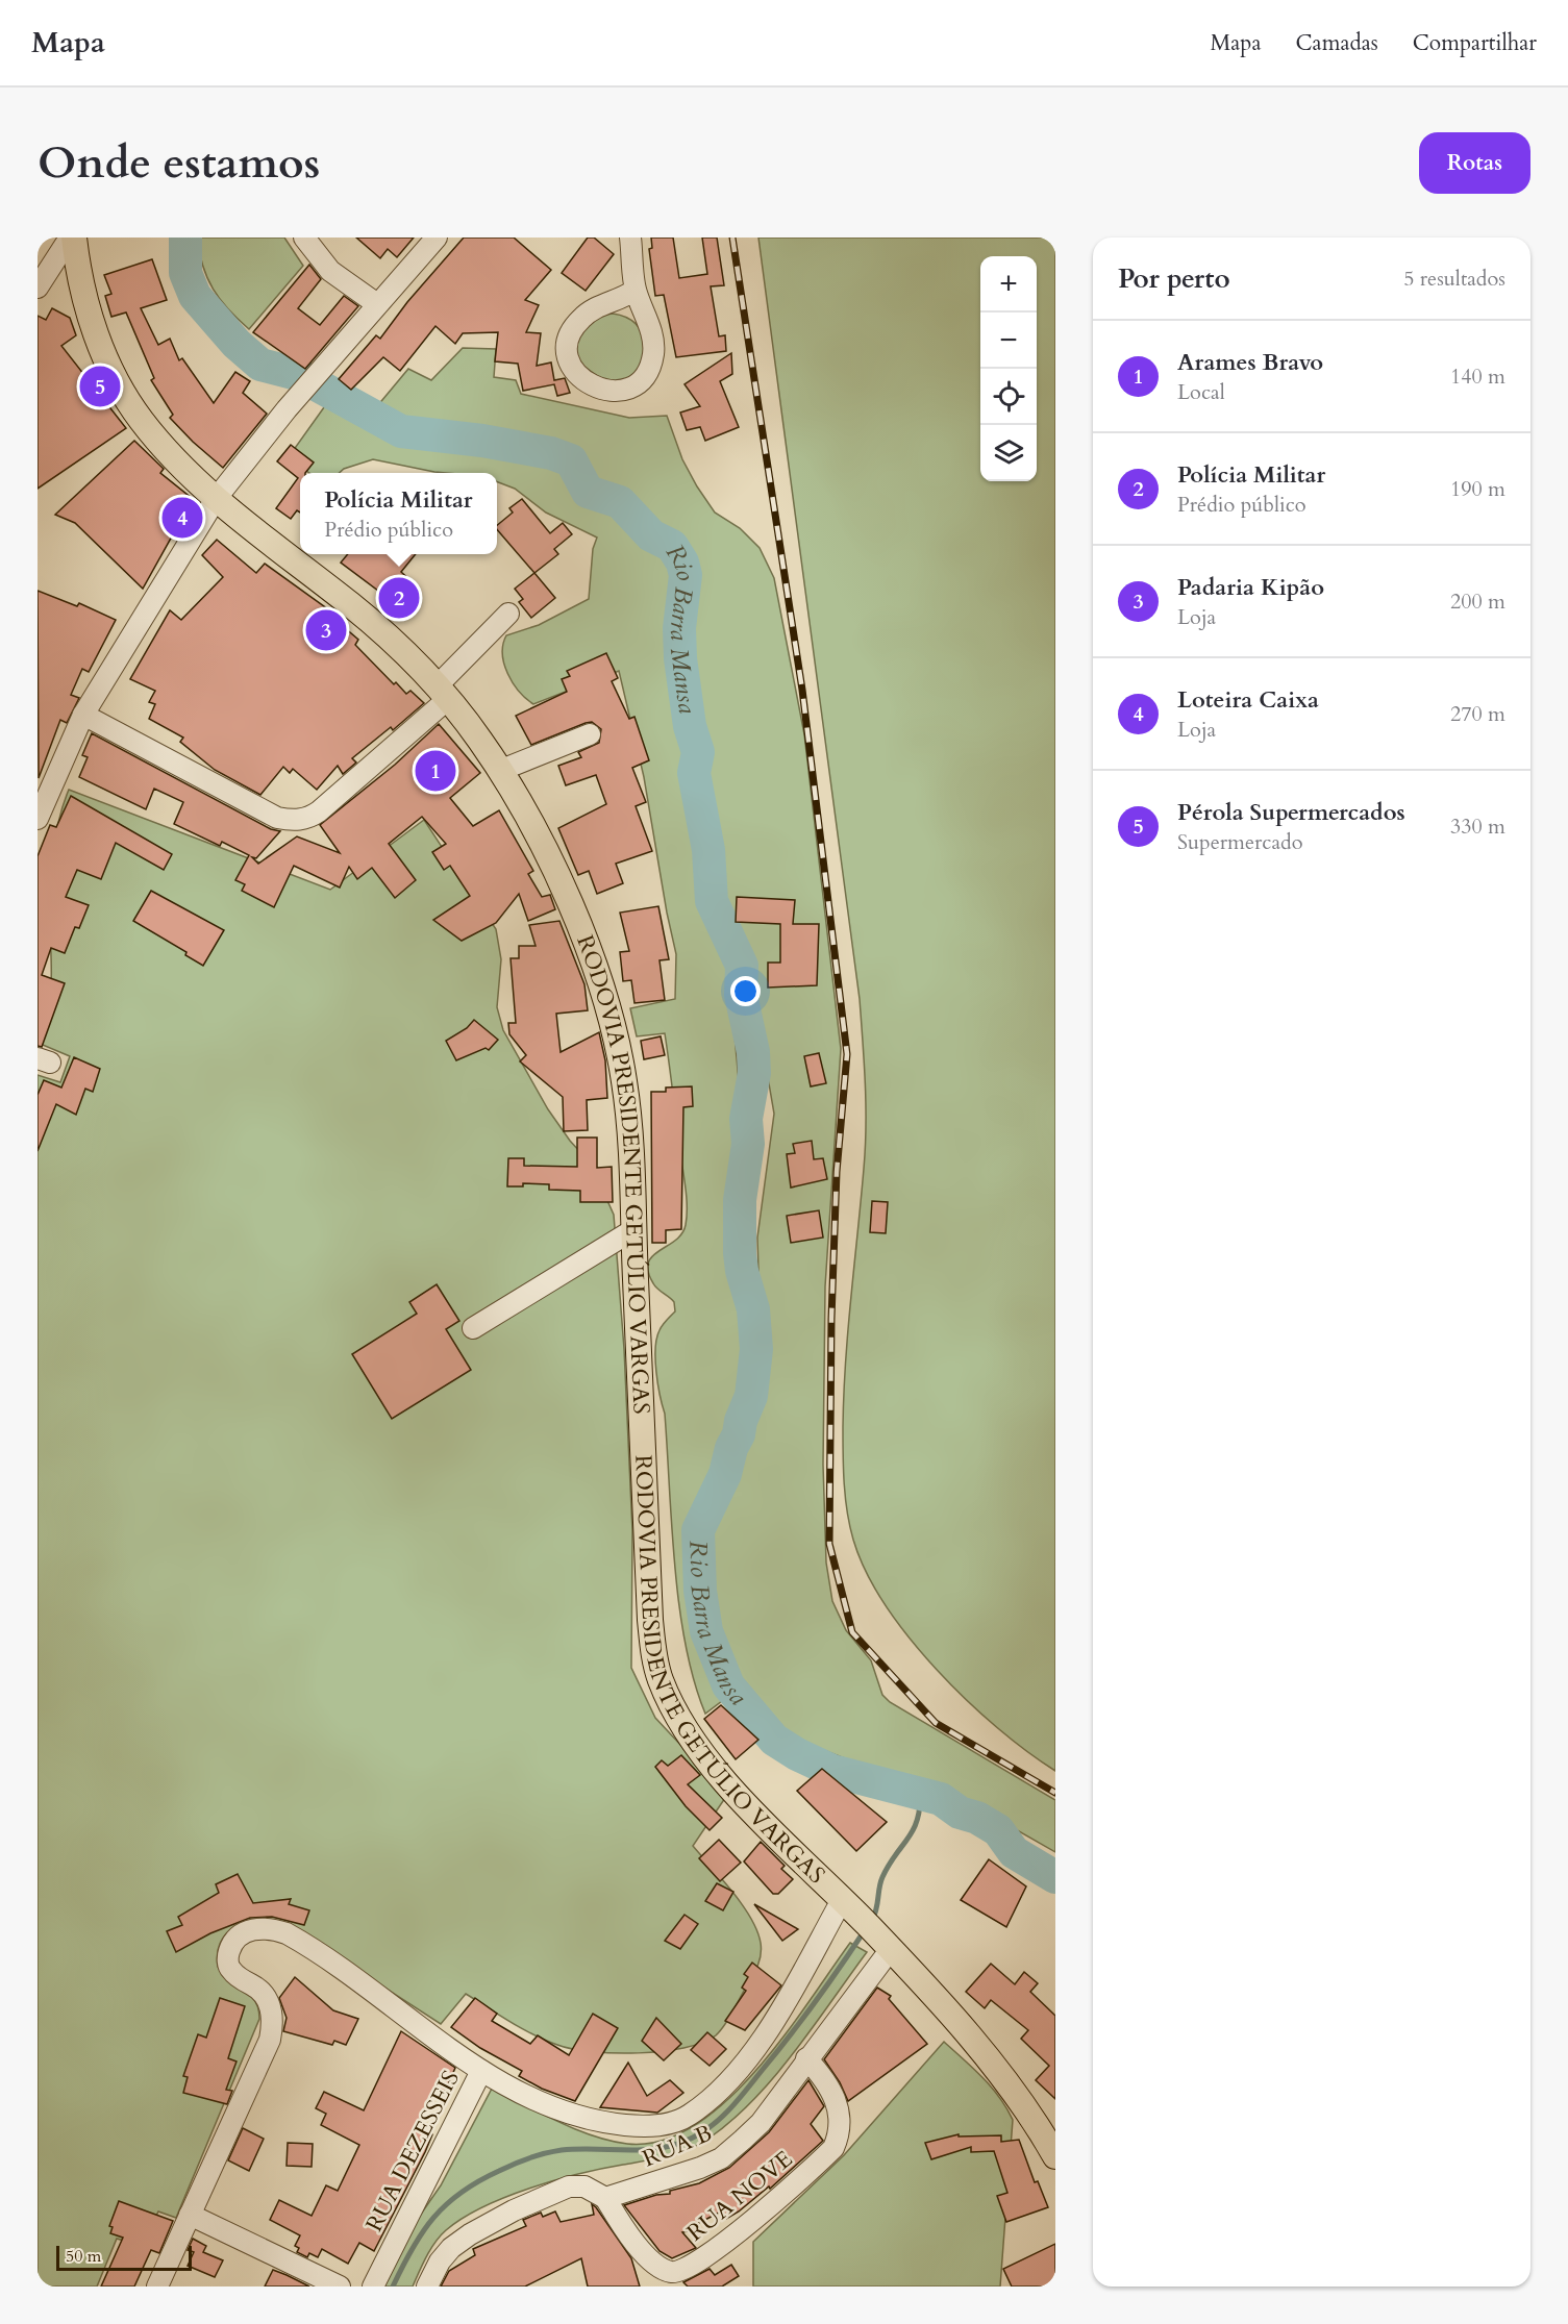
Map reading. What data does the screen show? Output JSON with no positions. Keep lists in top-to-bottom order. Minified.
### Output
{"streets":{"main road":["RODOVIA PRESIDENTE GETÚLIO VARGAS"],"street":["RUA B","RUA DEZESSEIS","RUA NOVE"]},"crossings":[["RODOVIA PRESIDENTE GETÚLIO VARGAS","RUA B"],["RODOVIA PRESIDENTE GETÚLIO VARGAS","RUA DEZESSEIS"],["RUA B","RUA NOVE"]],"water":["Rio Barra Mansa"],"scale_bar":"50 m","page":{"header":"Mapa","nav":["Mapa","Camadas","Compartilhar"],"buttons":"Rotas","title":"Onde estamos","heading":["Por perto","5 resultados"],"map_buttons":["+","−"],"list":[{"mark":"1","name":"Arames Bravo","note":"Local","value":"140 m"},{"mark":"2","name":"Polícia Militar","note":"Prédio público","value":"190 m"},{"mark":"3","name":"Padaria Kipão","note":"Loja","value":"200 m"},{"mark":"4","name":"Loteira Caixa","note":"Loja","value":"270 m"},{"mark":"5","name":"Pérola Supermercados","note":"Supermercado","value":"330 m"}],"pins":["5","4","2","3","1"],"popup":["Polícia Militar","Prédio público"],"scale":"50 m"}}
